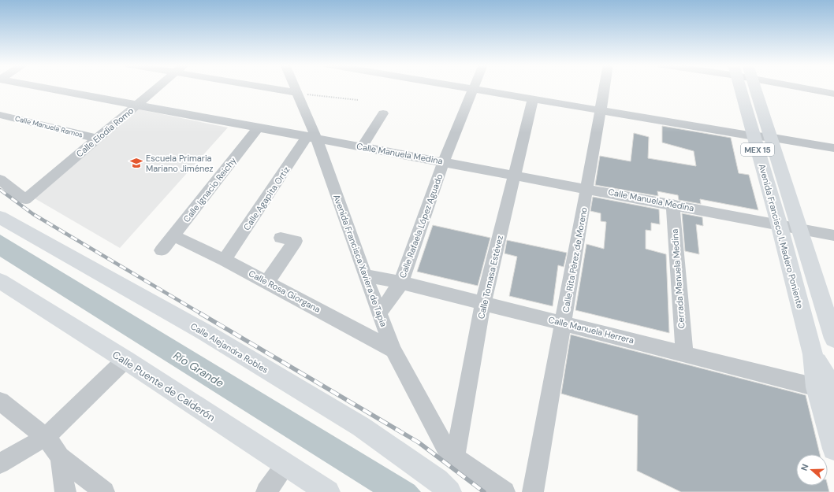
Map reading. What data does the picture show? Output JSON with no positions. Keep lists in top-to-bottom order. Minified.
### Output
{"streets":{"main road":["MEX 15","Avenida Francisco I. Madero Poniente","Calle Alejandra Robles","Calle Puente de Calderón"],"street":["Calle Manuela Ramos","Calle Elodia Romo","Calle Manuela Medina","Calle Ignacio Reichy","Calle Agapita Ortiz","Calle Rafaela López Aguado","Calle Rita Pérez de Moreno","Avenida Francisca Xaviera de Tapia","Calle Tomasa Estévez","Cerrada Manuela Medina","Calle Rosa Giorgana","Calle Manuela Herrera"]},"crossings":[["Calle Manuela Ramos","Calle Elodia Romo"],["Calle Elodia Romo","Calle Manuela Medina"],["Calle Manuela Medina","Calle Ignacio Reichy"],["Calle Manuela Medina","Calle Agapita Ortiz"],["Calle Manuela Medina","Calle Rafaela López Aguado"],["Calle Manuela Medina","Avenida Francisco I. Madero Poniente"],["Calle Manuela Medina","Calle Rita Pérez de Moreno"],["Calle Manuela Medina","Avenida Francisca Xaviera de Tapia"],["Calle Manuela Medina","Calle Tomasa Estévez"],["Calle Manuela Medina","Cerrada Manuela Medina"],["Calle Ignacio Reichy","Calle Rosa Giorgana"],["Calle Agapita Ortiz","Avenida Francisca Xaviera de Tapia"],["Calle Agapita Ortiz","Calle Rosa Giorgana"],["Calle Rafaela López Aguado","Avenida Francisca Xaviera de Tapia"],["Calle Rafaela López Aguado","Calle Manuela Herrera"],["Avenida Francisco I. Madero Poniente","Calle Manuela Herrera"],["Calle Rita Pérez de Moreno","Calle Manuela Herrera"],["Avenida Francisca Xaviera de Tapia","Calle Tomasa Estévez"],["Avenida Francisca Xaviera de Tapia","Calle Rosa Giorgana"],["Avenida Francisca Xaviera de Tapia","Calle Manuela Herrera"],["Calle Tomasa Estévez","Calle Manuela Herrera"],["Cerrada Manuela Medina","Calle Manuela Herrera"]],"water":["Río Grande"],"places":{"school or university":["Escuela Primaria Mariano Jiménez"]},"north":"left"}
